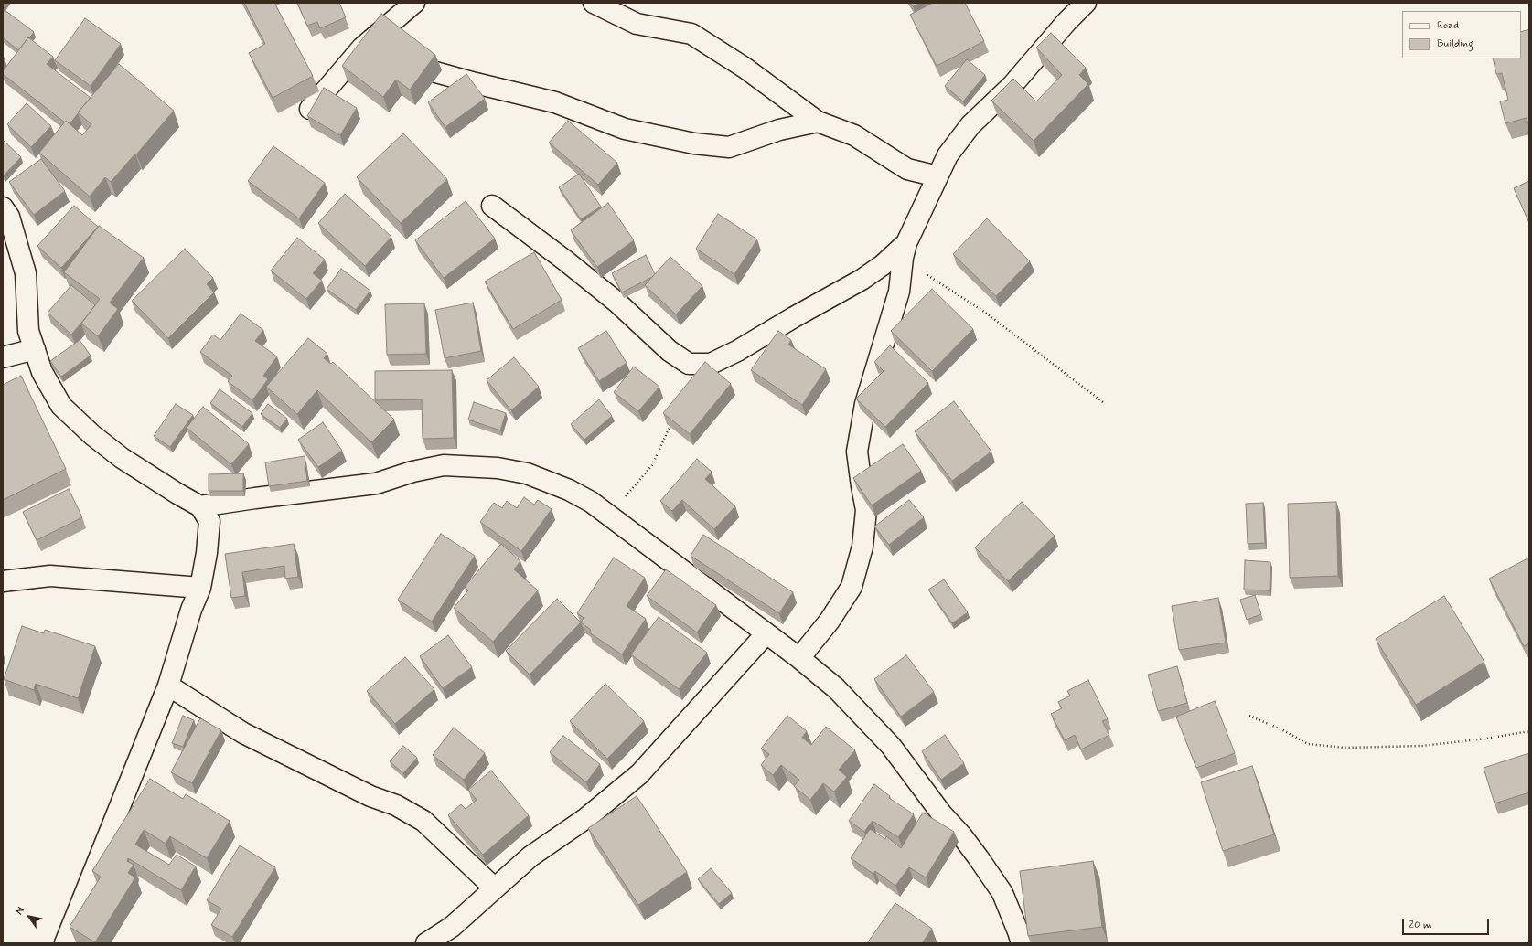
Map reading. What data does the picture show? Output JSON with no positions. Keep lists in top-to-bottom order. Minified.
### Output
{"legend":["Road","Building"],"scale_bar":"20 m","north":"top left"}
